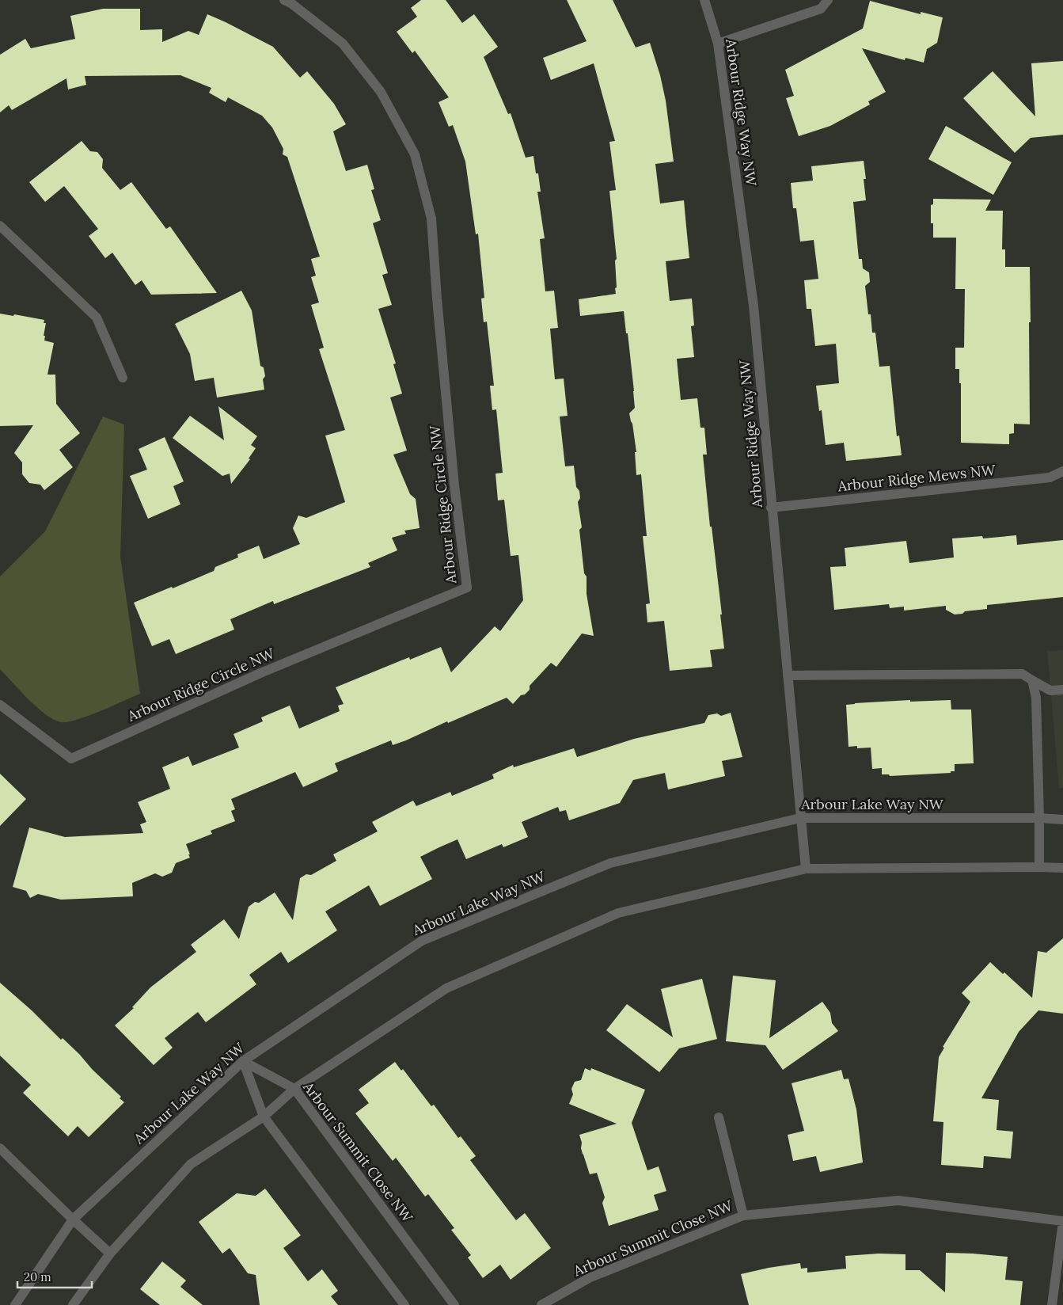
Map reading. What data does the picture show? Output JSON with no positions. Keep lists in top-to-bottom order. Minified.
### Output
{"streets":{"street":["Arbour Ridge Way NW","Arbour Ridge Mews NW","Arbour Ridge Circle NW","Arbour Lake Way NW","Arbour Summit Close NW"]},"crossings":[["Arbour Ridge Way NW","Arbour Ridge Mews NW"],["Arbour Ridge Way NW","Arbour Lake Way NW"],["Arbour Lake Way NW","Arbour Summit Close NW"]],"scale_bar":"20 m"}
